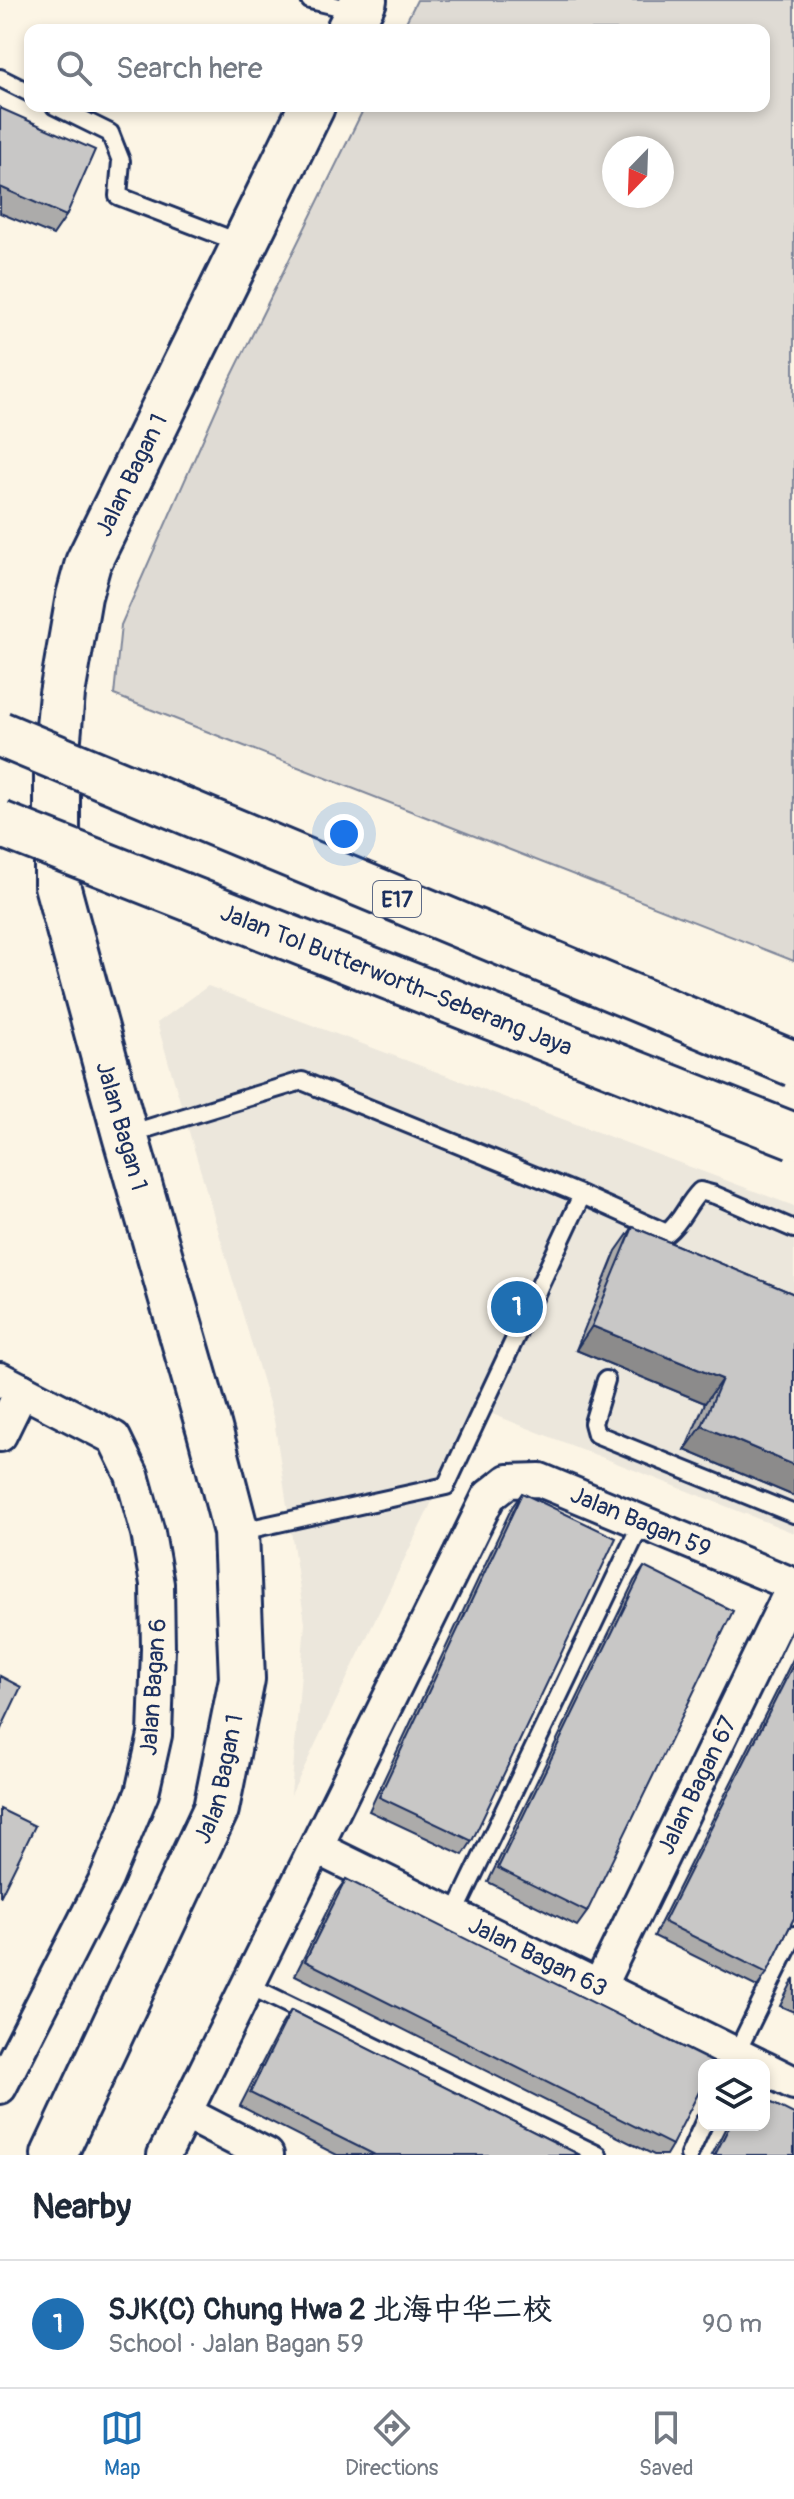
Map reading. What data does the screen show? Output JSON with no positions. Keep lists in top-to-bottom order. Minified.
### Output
{"streets":{"main road":["Jalan Bagan 1","E17","Jalan Tol Butterworth–Seberang Jaya"],"street":["Jalan Bagan 59","Jalan Bagan 6","Jalan Bagan 67","Jalan Bagan 63"]},"crossings":[["Jalan Bagan 59","Jalan Bagan 67"],["Jalan Bagan 59","Jalan Bagan 63"],["Jalan Bagan 67","Jalan Bagan 63"]],"north":"bottom left","page":{"search":"Search here","pins":"1","heading":"Nearby","list":[{"mark":"1","name":"SJK(C) Chung Hwa 2 北海中华二校","note":"School · Jalan Bagan 59","value":"90 m"}],"nav":["Map","Directions","Saved"]}}
